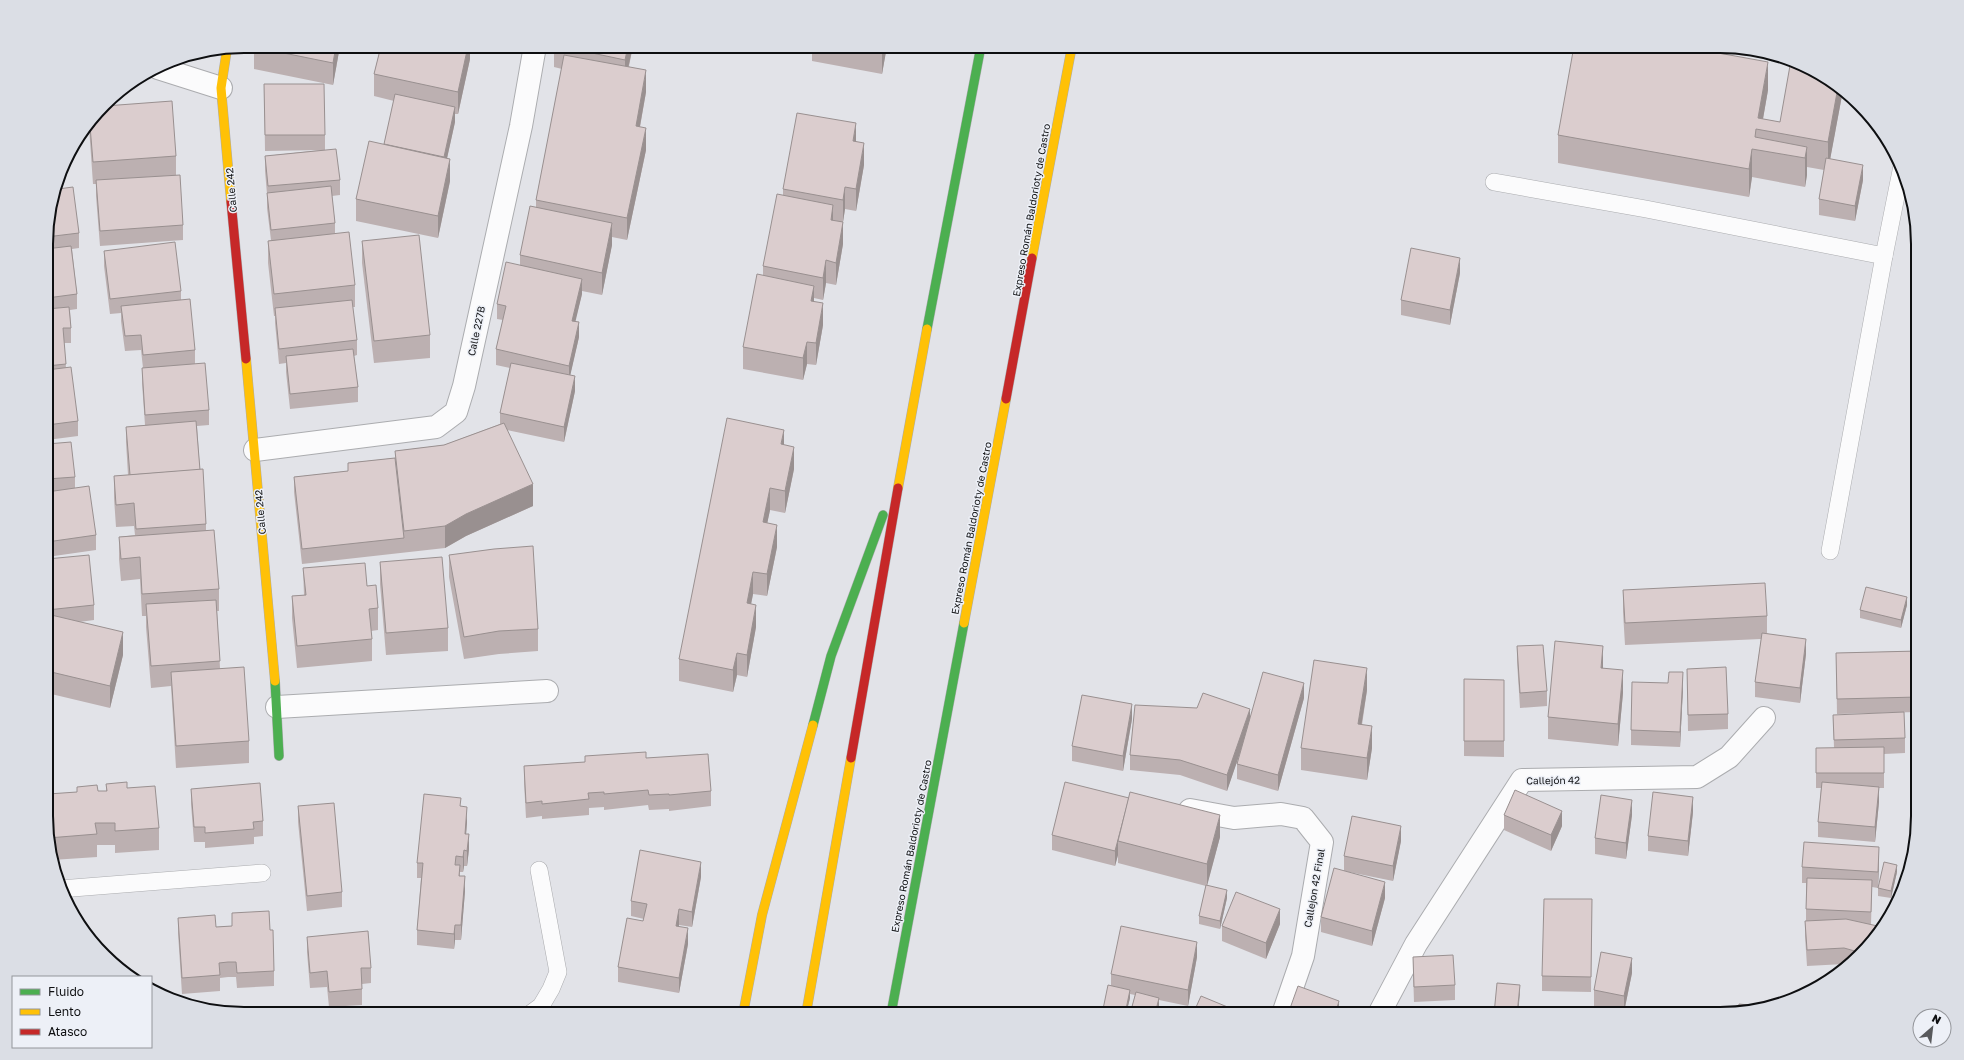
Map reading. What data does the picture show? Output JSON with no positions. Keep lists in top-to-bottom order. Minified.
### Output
{"streets":{"main road":["Calle 242","Expreso Román Baldorioty de Castro"],"street":["Calle 227B","Callejón 42","Callejon 42 Final"]},"crossings":[["Calle 242","Calle 227B"]],"legend":["Fluido","Lento","Atasco"],"north":"top right"}
